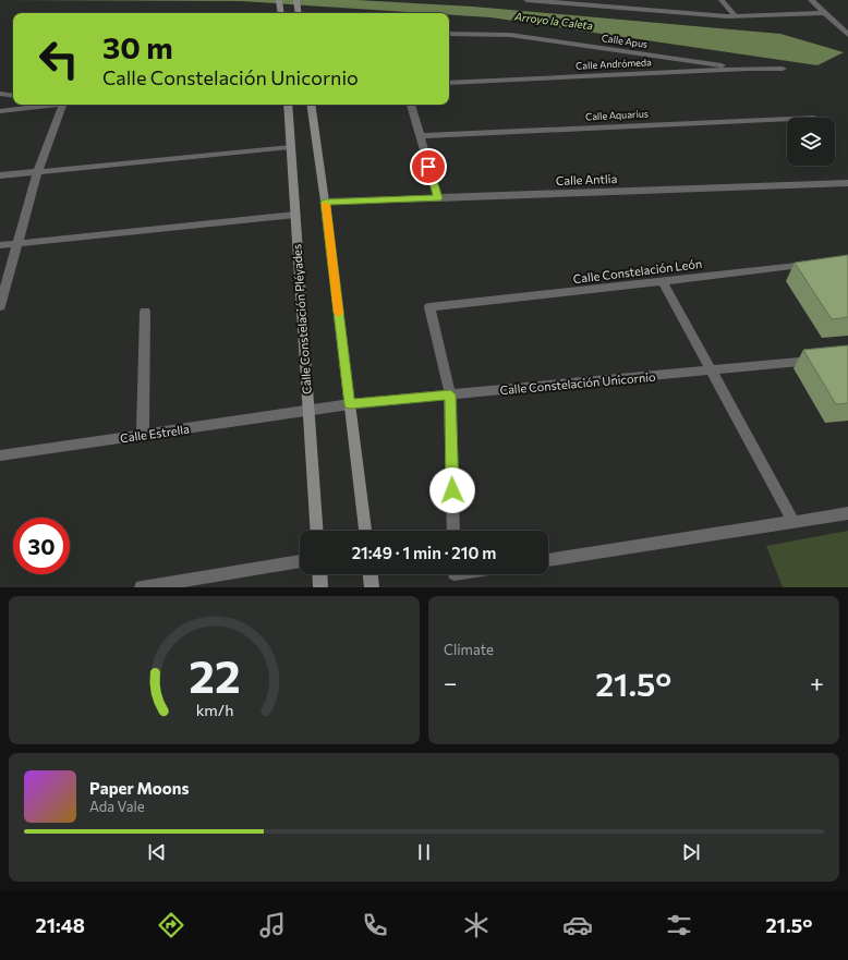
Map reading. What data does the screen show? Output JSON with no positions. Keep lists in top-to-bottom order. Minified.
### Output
{"streets":{"main road":["Calle Constelación Pléyades"],"street":["Calle Apus","Calle Andrómeda","Calle Aquarius","Calle Antlia","Calle Constelación León","Calle Constelación Unicornio","Calle Estrella"]},"crossings":[["Calle Apus","Calle Andrómeda"],["Calle Constelación León","Calle Constelación Unicornio"],["Calle Constelación Pléyades","Calle Constelación Unicornio"],["Calle Constelación Pléyades","Calle Estrella"],["Calle Constelación Unicornio","Calle Estrella"]],"water":["Arroyo la Caleta"],"page":{"turn":["30 m","Calle Constelación Unicornio"],"limit":"30","trip":"21:49 · 1 min · 210 m","tile":"Climate","heat":["−","21.5°","+"],"song":["Paper Moons","Ada Vale"],"tabs":["21:48","21.5°"],"gauge":["22","km/h"]}}
